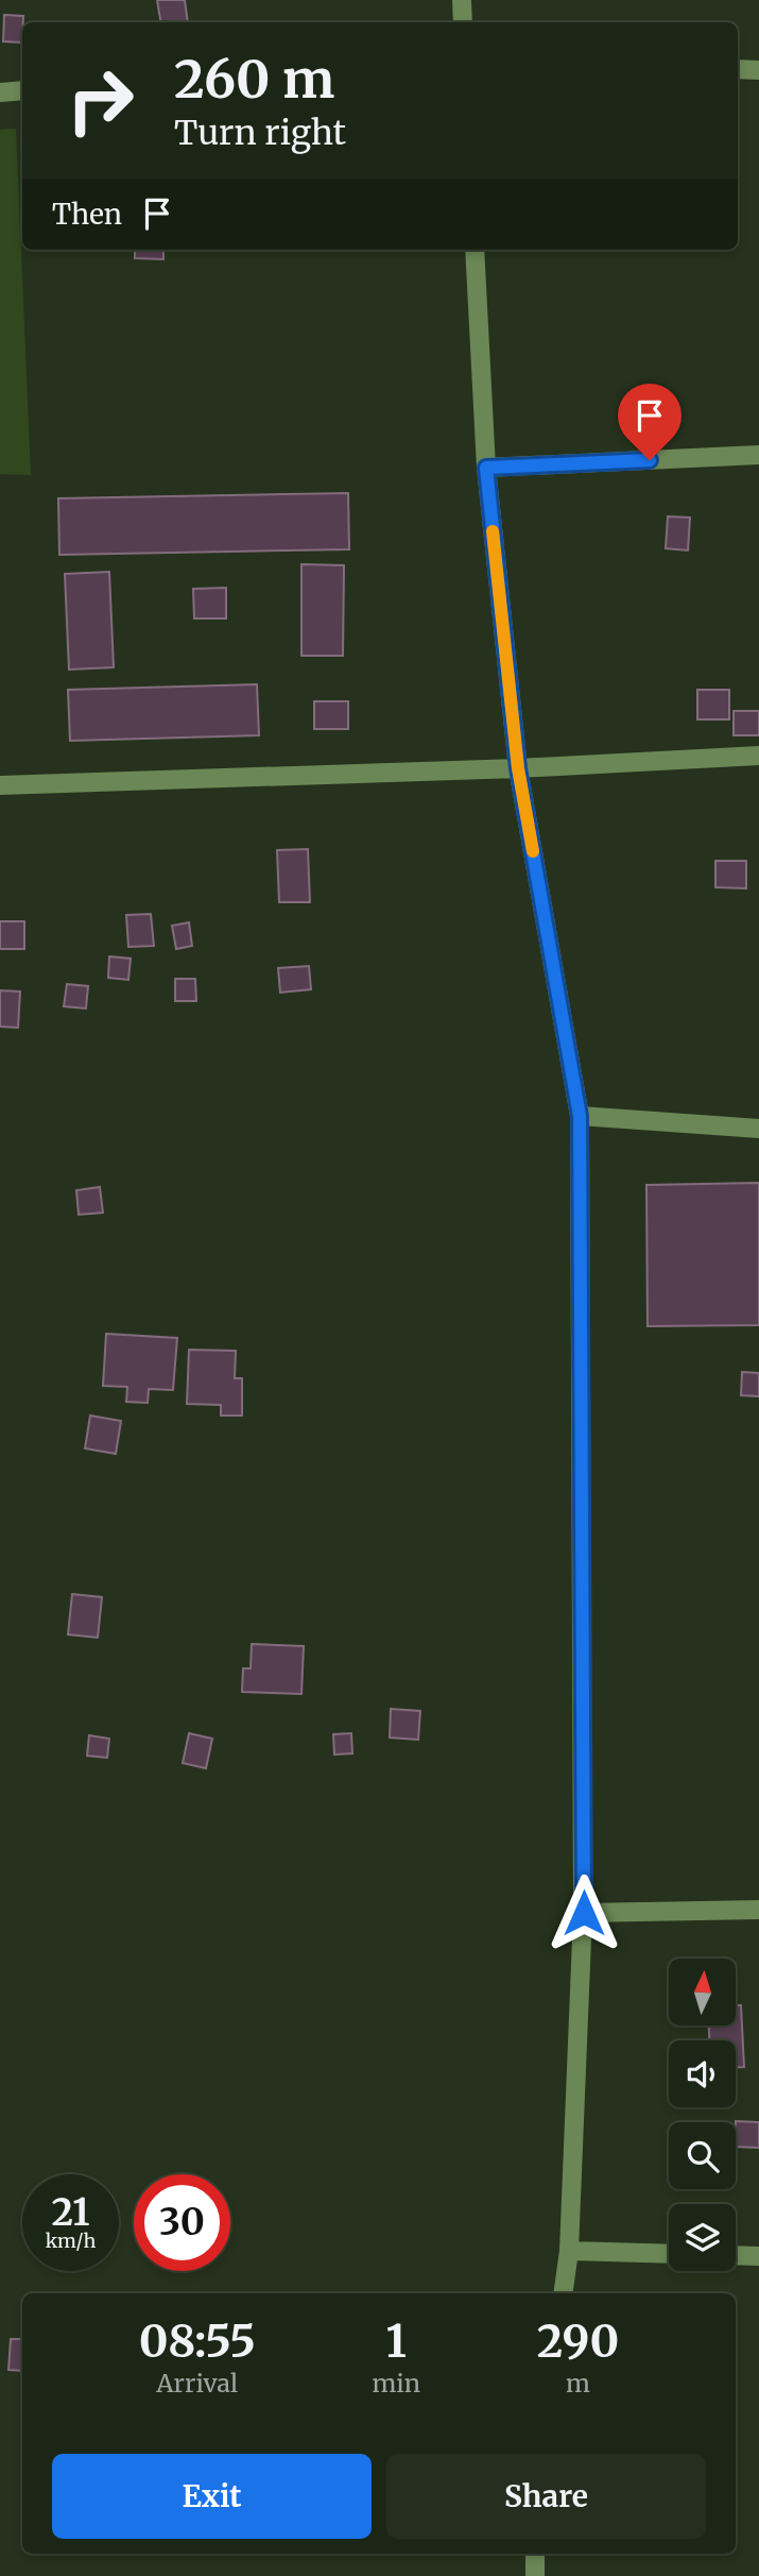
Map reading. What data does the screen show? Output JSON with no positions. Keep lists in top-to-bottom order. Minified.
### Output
{"north":"top","page":{"turn":["260 m","Turn right"],"then":"Then","speed":"21 km/h","limit":"30","eta":["08:55","Arrival","1","min","290","m"],"buttons":["Exit","Share"]}}
